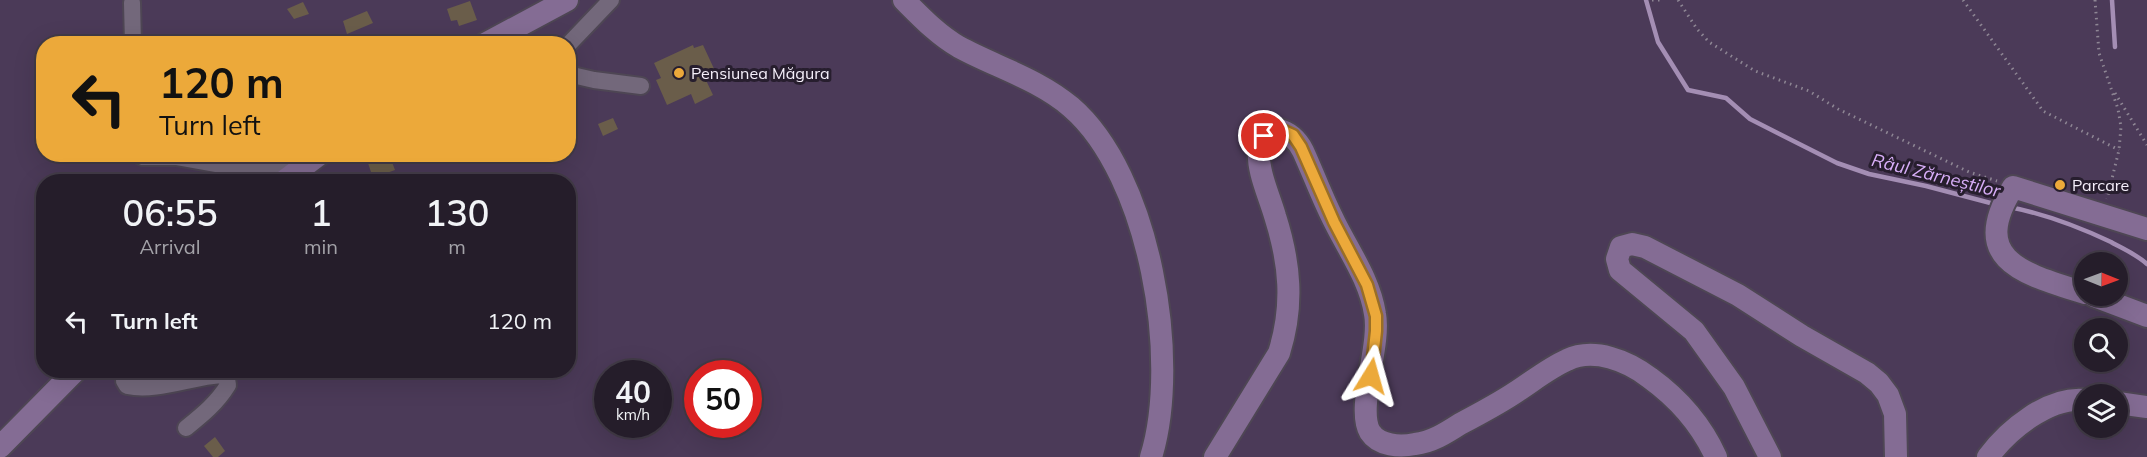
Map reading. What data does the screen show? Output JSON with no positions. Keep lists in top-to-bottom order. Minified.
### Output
{"water":["Râul Zărneștilor"],"places":["Pensiunea Măgura","Parcare"],"north":"right","page":{"turn":["120 m","Turn left"],"eta":["06:55","Arrival","1","min","130","m"],"list":[{"name":"Turn left","value":"120 m"}],"speed":"40 km/h","limit":"50"}}
